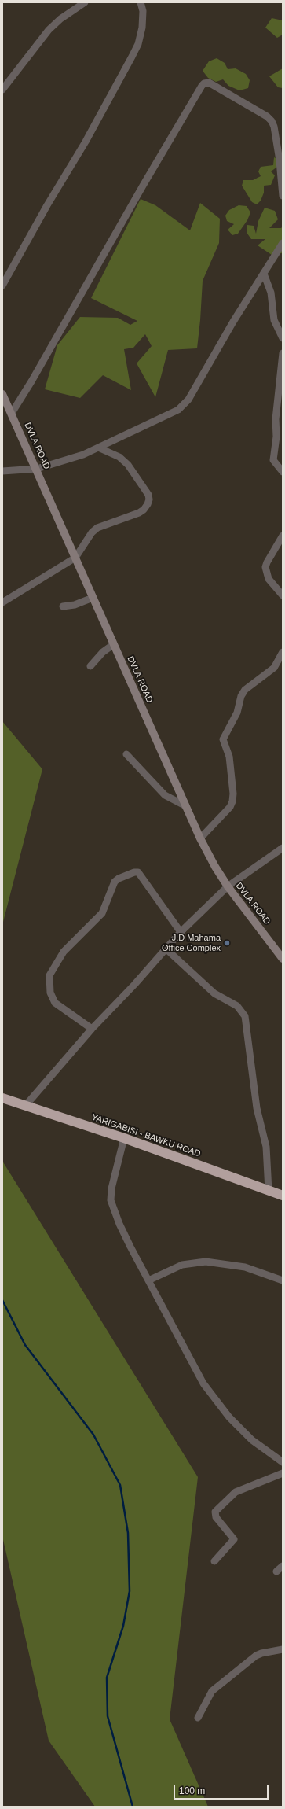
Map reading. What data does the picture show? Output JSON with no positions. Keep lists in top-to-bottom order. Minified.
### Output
{"streets":{"highway":["YARIGABISI - BAWKU ROAD"],"street":["DVLA ROAD"]},"places":["J.D Mahama Office Complex"],"scale_bar":"100 m"}
